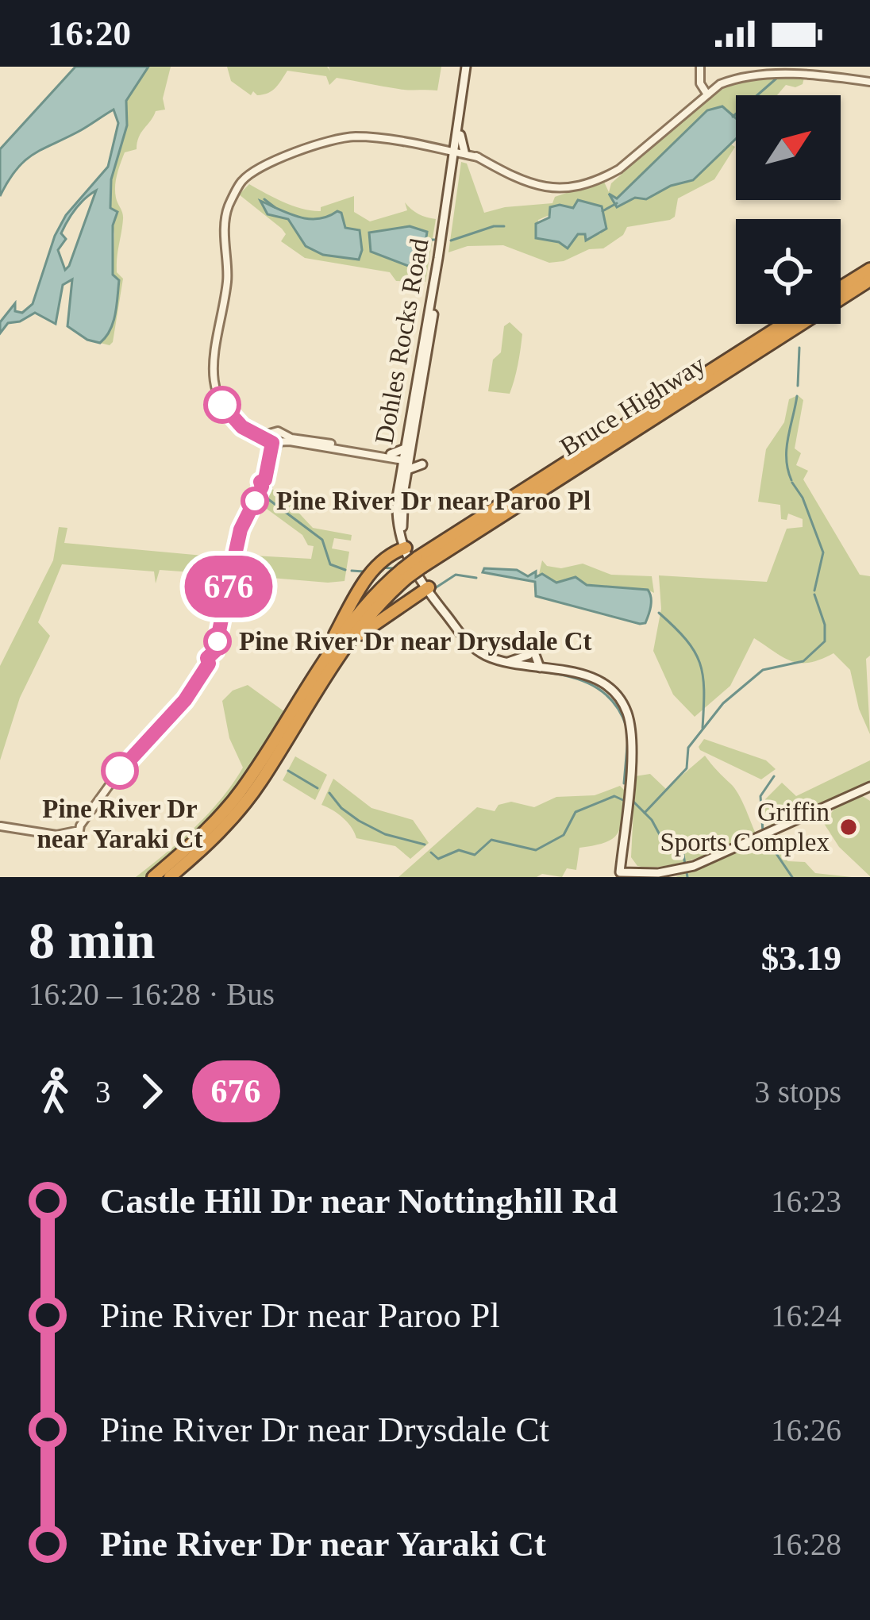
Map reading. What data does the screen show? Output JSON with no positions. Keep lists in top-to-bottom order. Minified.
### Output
{"streets":{"highway":["Bruce Highway"],"main road":["Dohles Rocks Road"]},"places":["Pine River Dr near Paroo Pl","Pine River Dr near Drysdale Ct","Pine River Dr near Yaraki Ct","Griffin Sports Complex"],"lines":["bus line 676"],"north":"top right","page":{"status":"16:20","on_map":"676","heading":["8 min","16:20 – 16:28 · Bus","$3.19"],"legs":["3","676","3 stops"],"list":[{"name":"Castle Hill Dr near Nottinghill Rd","value":"16:23"},{"name":"Pine River Dr near Paroo Pl","value":"16:24"},{"name":"Pine River Dr near Drysdale Ct","value":"16:26"},{"name":"Pine River Dr near Yaraki Ct","value":"16:28"}]}}
